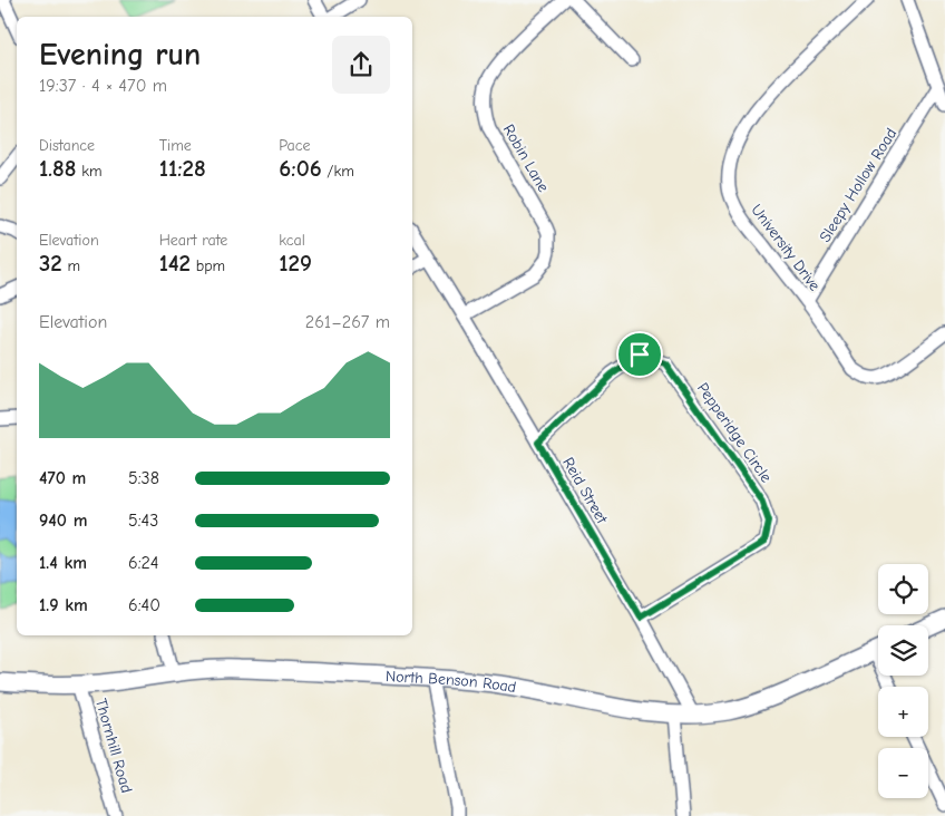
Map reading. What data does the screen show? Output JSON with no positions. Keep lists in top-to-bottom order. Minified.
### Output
{"streets":{"main road":["North Benson Road"],"street":["Robin Lane","Sleepy Hollow Road","University Drive","Pepperidge Circle","Reid Street","Thornhill Road"]},"crossings":[["Robin Lane","Reid Street"],["Sleepy Hollow Road","University Drive"],["Pepperidge Circle","Reid Street"],["Reid Street","North Benson Road"],["North Benson Road","Thornhill Road"]],"page":{"heading":["Evening run","19:37 · 4 × 470 m"],"stats":[["Distance","1.88 km"],["Time","11:28"],["Pace","6:06 /km"],["Elevation","32 m"],["Heart rate","142 bpm"],["kcal","129"]],"chart":["Elevation","261–267 m"],"list":[{"name":"470 m","note":"5:38"},{"name":"940 m","note":"5:43"},{"name":"1.4 km","note":"6:24"},{"name":"1.9 km","note":"6:40"}],"map_buttons":["+","−"]}}
